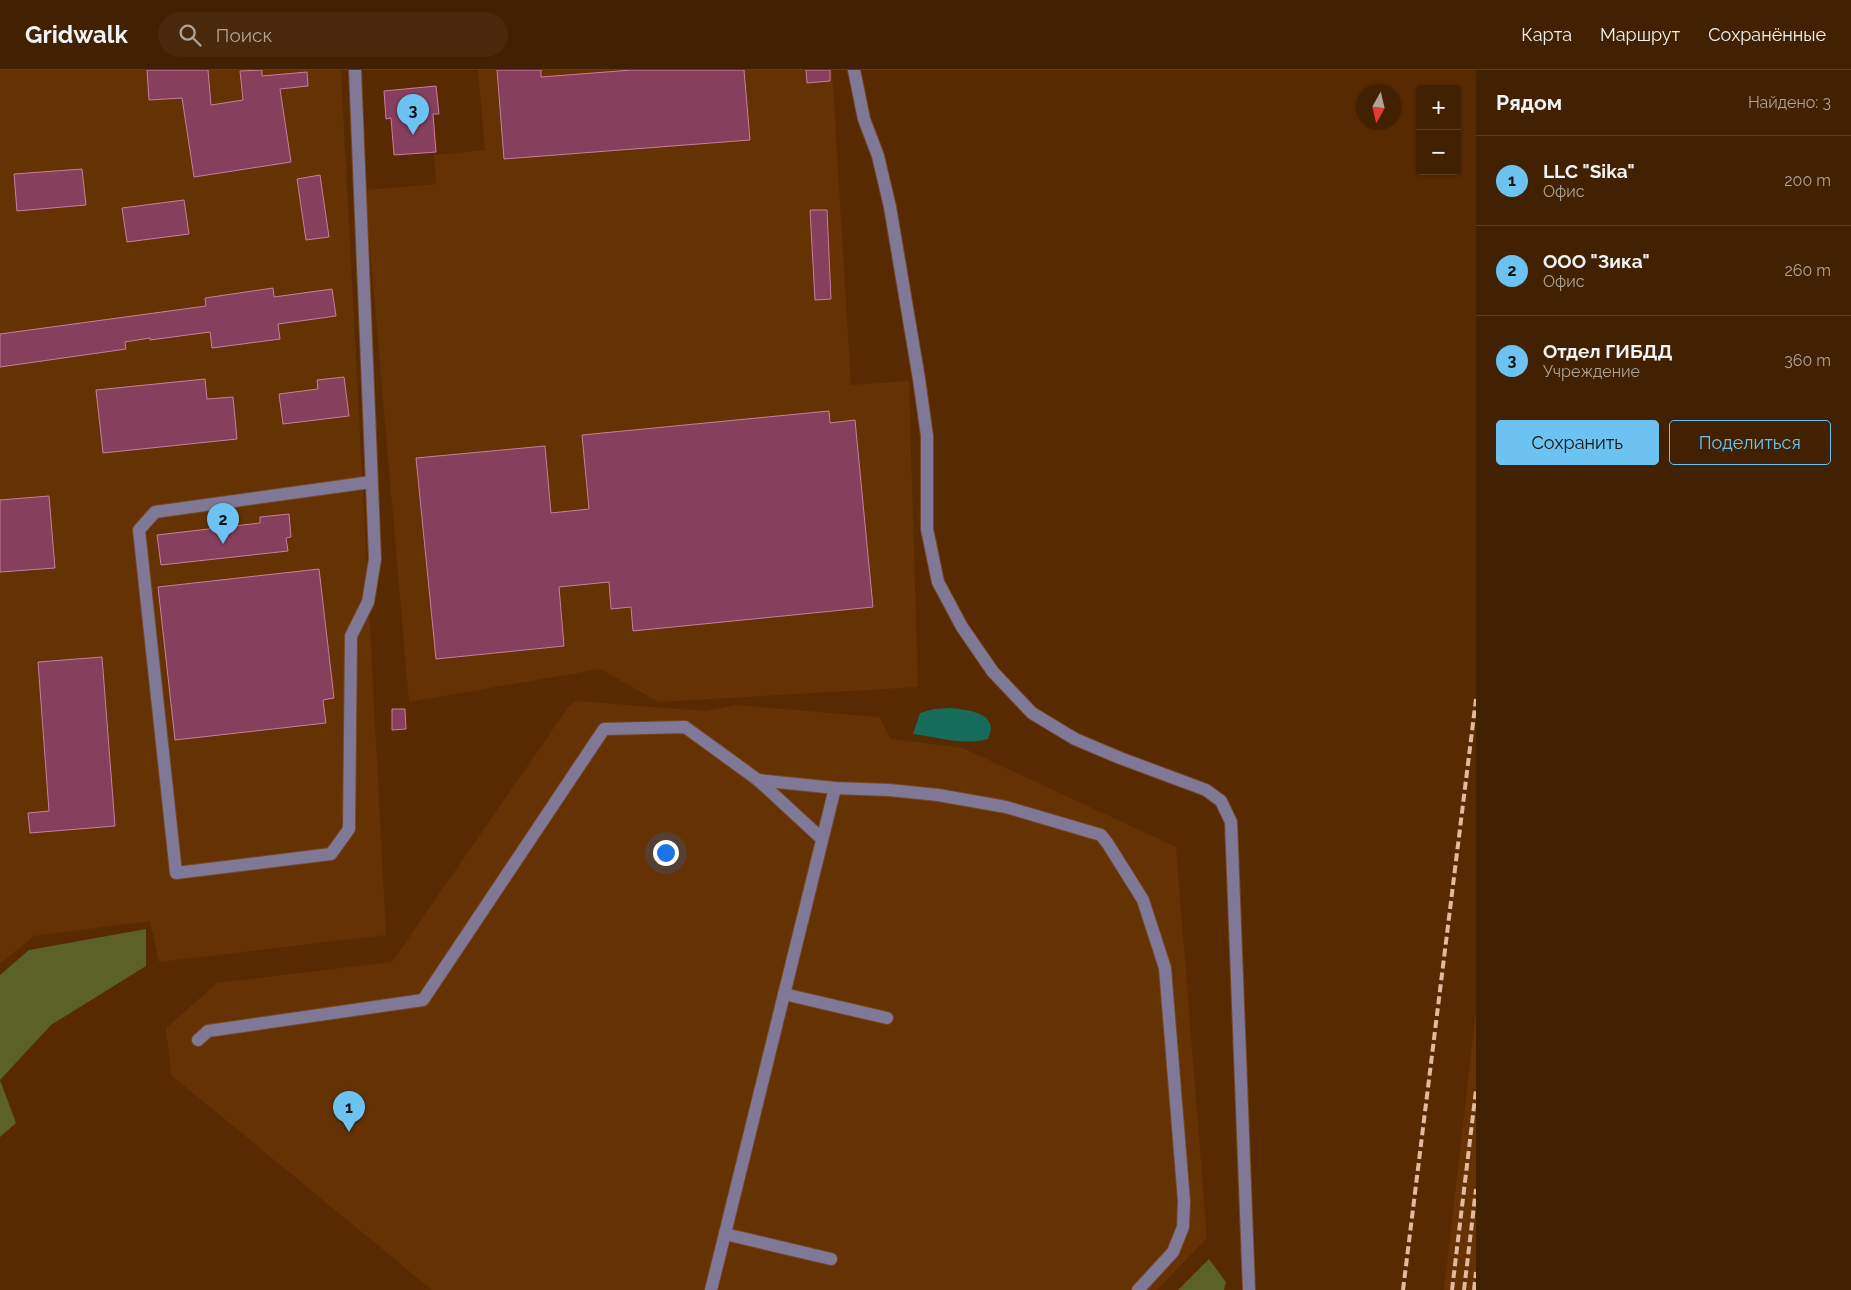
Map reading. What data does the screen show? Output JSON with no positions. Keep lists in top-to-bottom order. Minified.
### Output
{"north":"bottom","page":{"header":"Gridwalk","search":"Поиск","nav":["Карта","Маршрут","Сохранённые"],"heading":["Рядом","Найдено: 3"],"map_buttons":["+","−"],"pins":["3","2","1"],"list":[{"mark":"1","name":"LLC \"Sika\"","note":"Офис","value":"200 m"},{"mark":"2","name":"ООО \"Зика\"","note":"Офис","value":"260 m"},{"mark":"3","name":"Отдел ГИБДД","note":"Учреждение","value":"360 m"}],"buttons":["Сохранить","Поделиться"]}}
